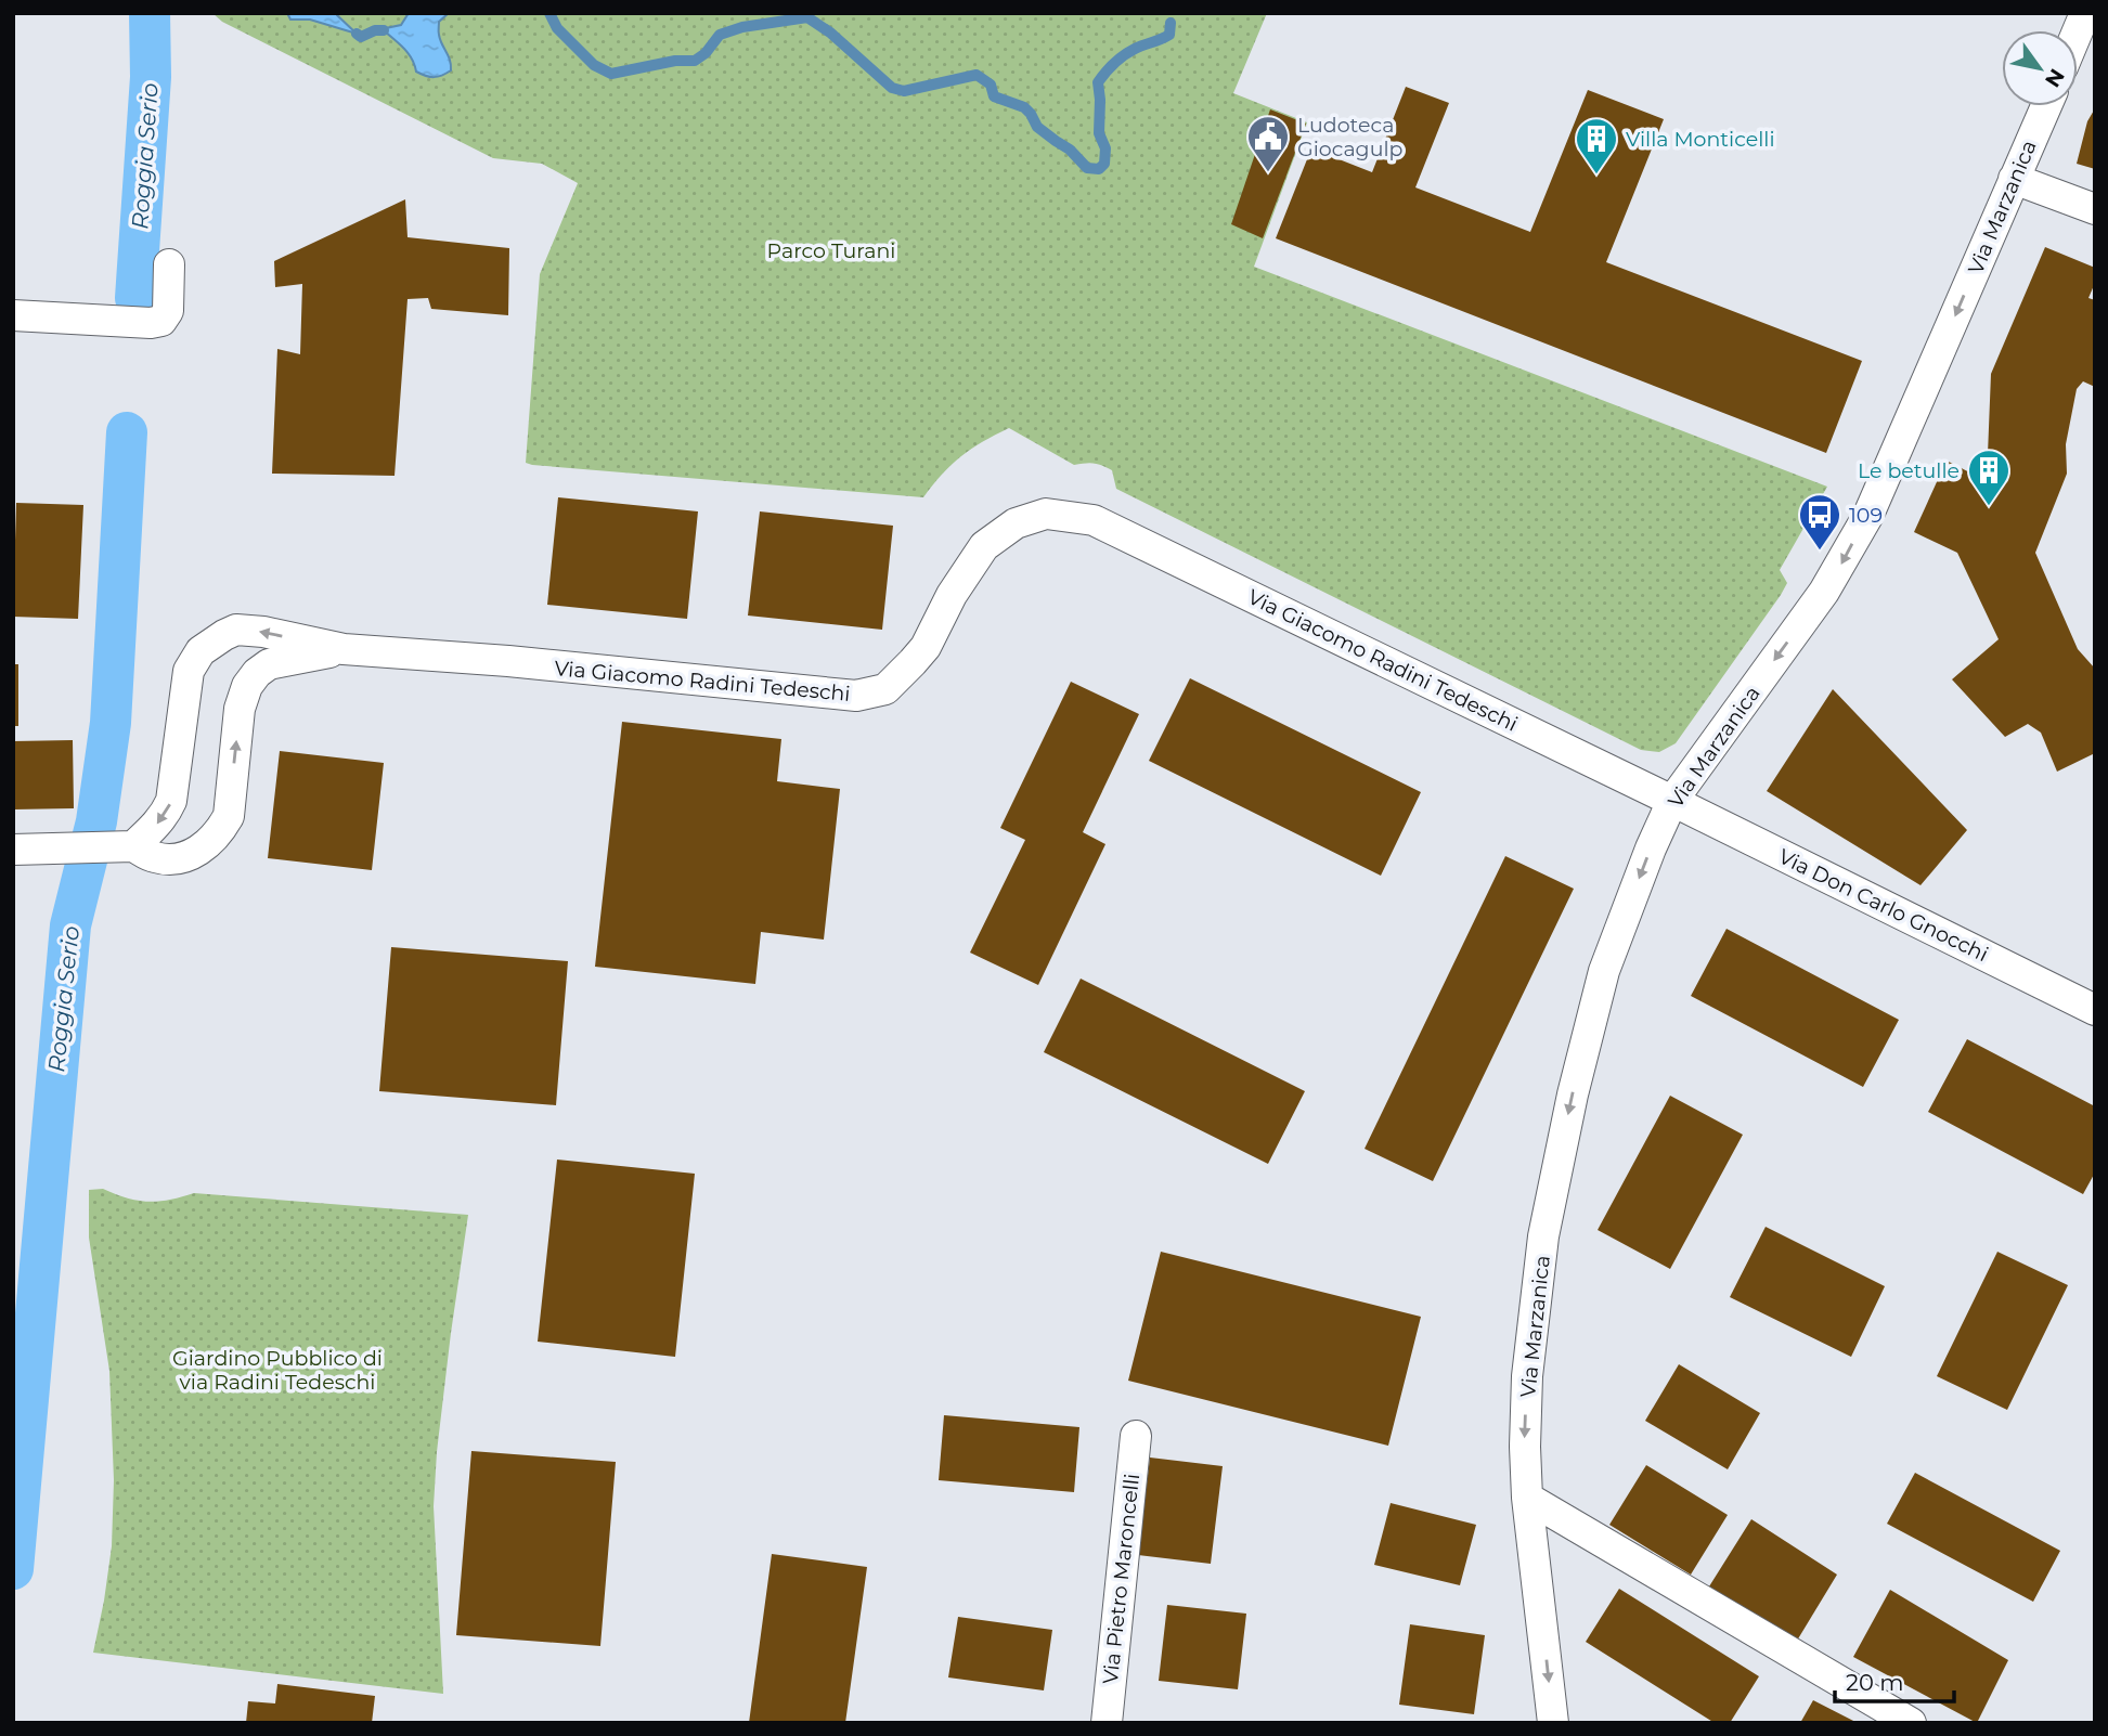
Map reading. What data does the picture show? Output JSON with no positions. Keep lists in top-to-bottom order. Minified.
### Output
{"streets":{"street":["Via Marzanica","Via Giacomo Radini Tedeschi","Via Don Carlo Gnocchi","Via Pietro Maroncelli"]},"crossings":[["Via Marzanica","Via Giacomo Radini Tedeschi"],["Via Marzanica","Via Don Carlo Gnocchi"],["Via Giacomo Radini Tedeschi","Via Don Carlo Gnocchi"]],"one_way":["Via Marzanica"],"water":["Roggia Serio"],"parks":["Parco Turani","Giardino Pubblico di via Radini Tedeschi"],"places":{"public building":["Ludoteca Giocagulp"],"building":["Villa Monticelli","Le betulle"],"bus stop":["109"]},"scale_bar":"20 m","north":"bottom right"}
